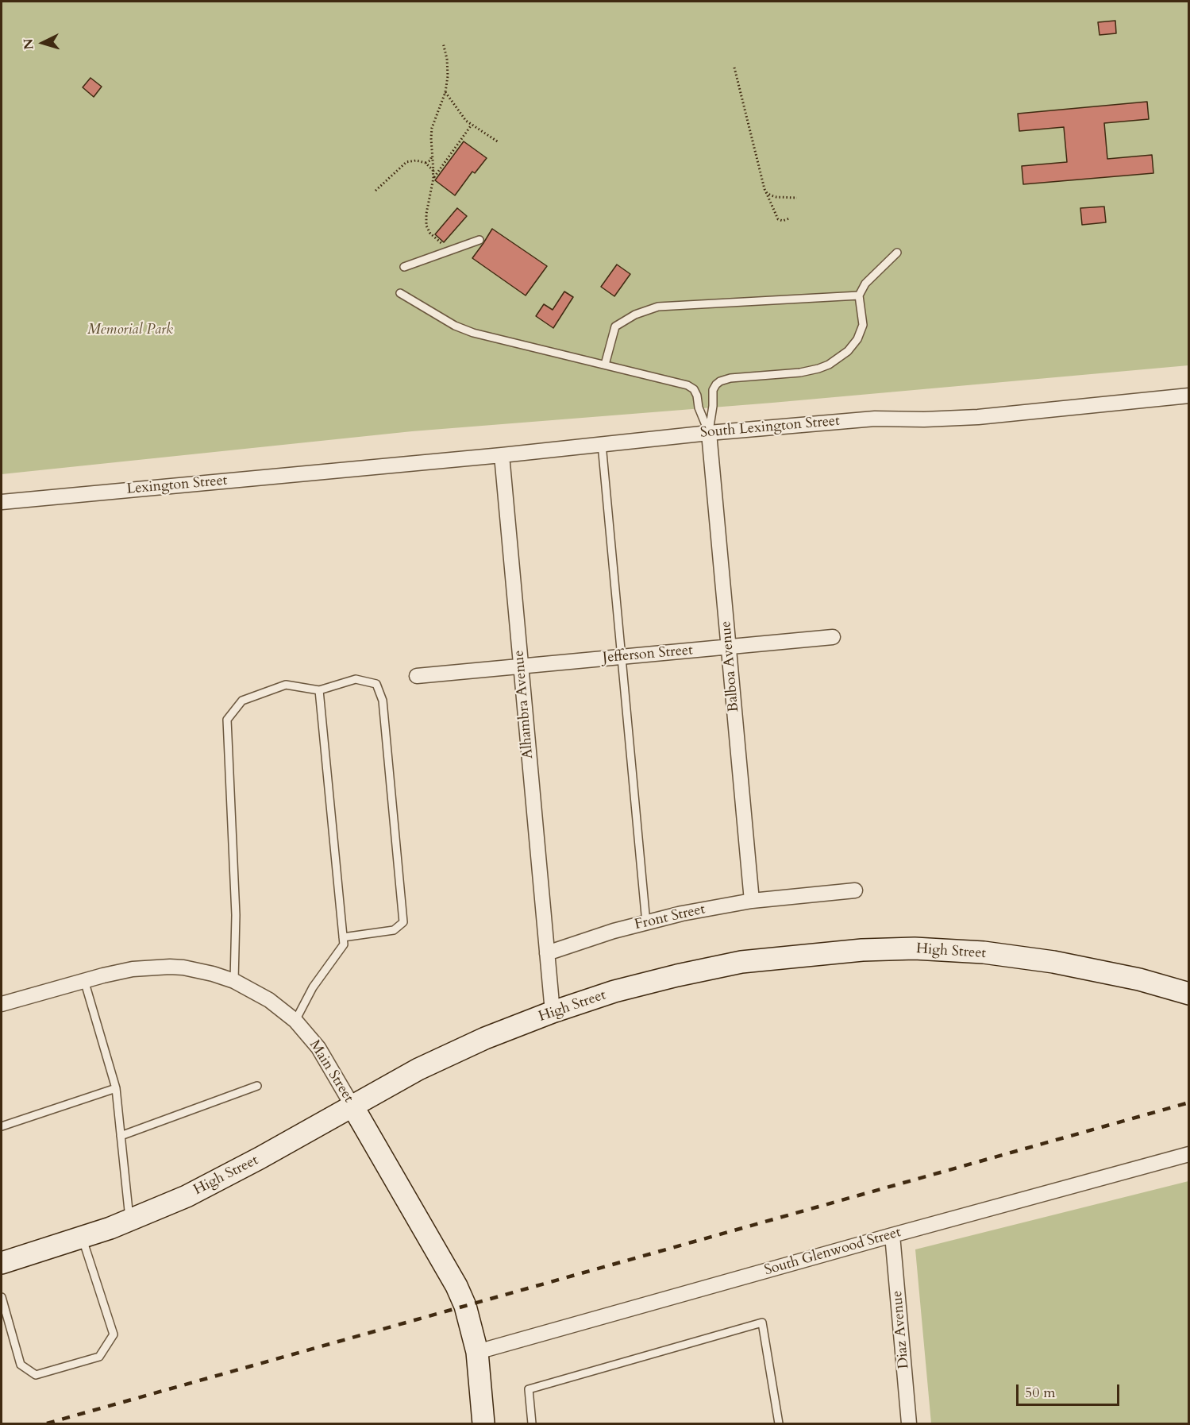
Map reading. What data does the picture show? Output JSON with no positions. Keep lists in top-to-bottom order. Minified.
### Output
{"streets":{"main road":["High Street","Main Street"],"street":["South Lexington Street","Lexington Street","Jefferson Street","Balboa Avenue","Alhambra Avenue","Front Street","South Glenwood Street","Diaz Avenue"]},"crossings":[["South Lexington Street","Lexington Street"],["South Lexington Street","Balboa Avenue"],["South Lexington Street","Alhambra Avenue"],["Jefferson Street","Balboa Avenue"],["Jefferson Street","Alhambra Avenue"],["Balboa Avenue","Front Street"],["Alhambra Avenue","Front Street"],["High Street","Main Street"],["Main Street","South Glenwood Street"],["South Glenwood Street","Diaz Avenue"]],"parks":["Memorial Park"],"scale_bar":"50 m","north":"left"}
